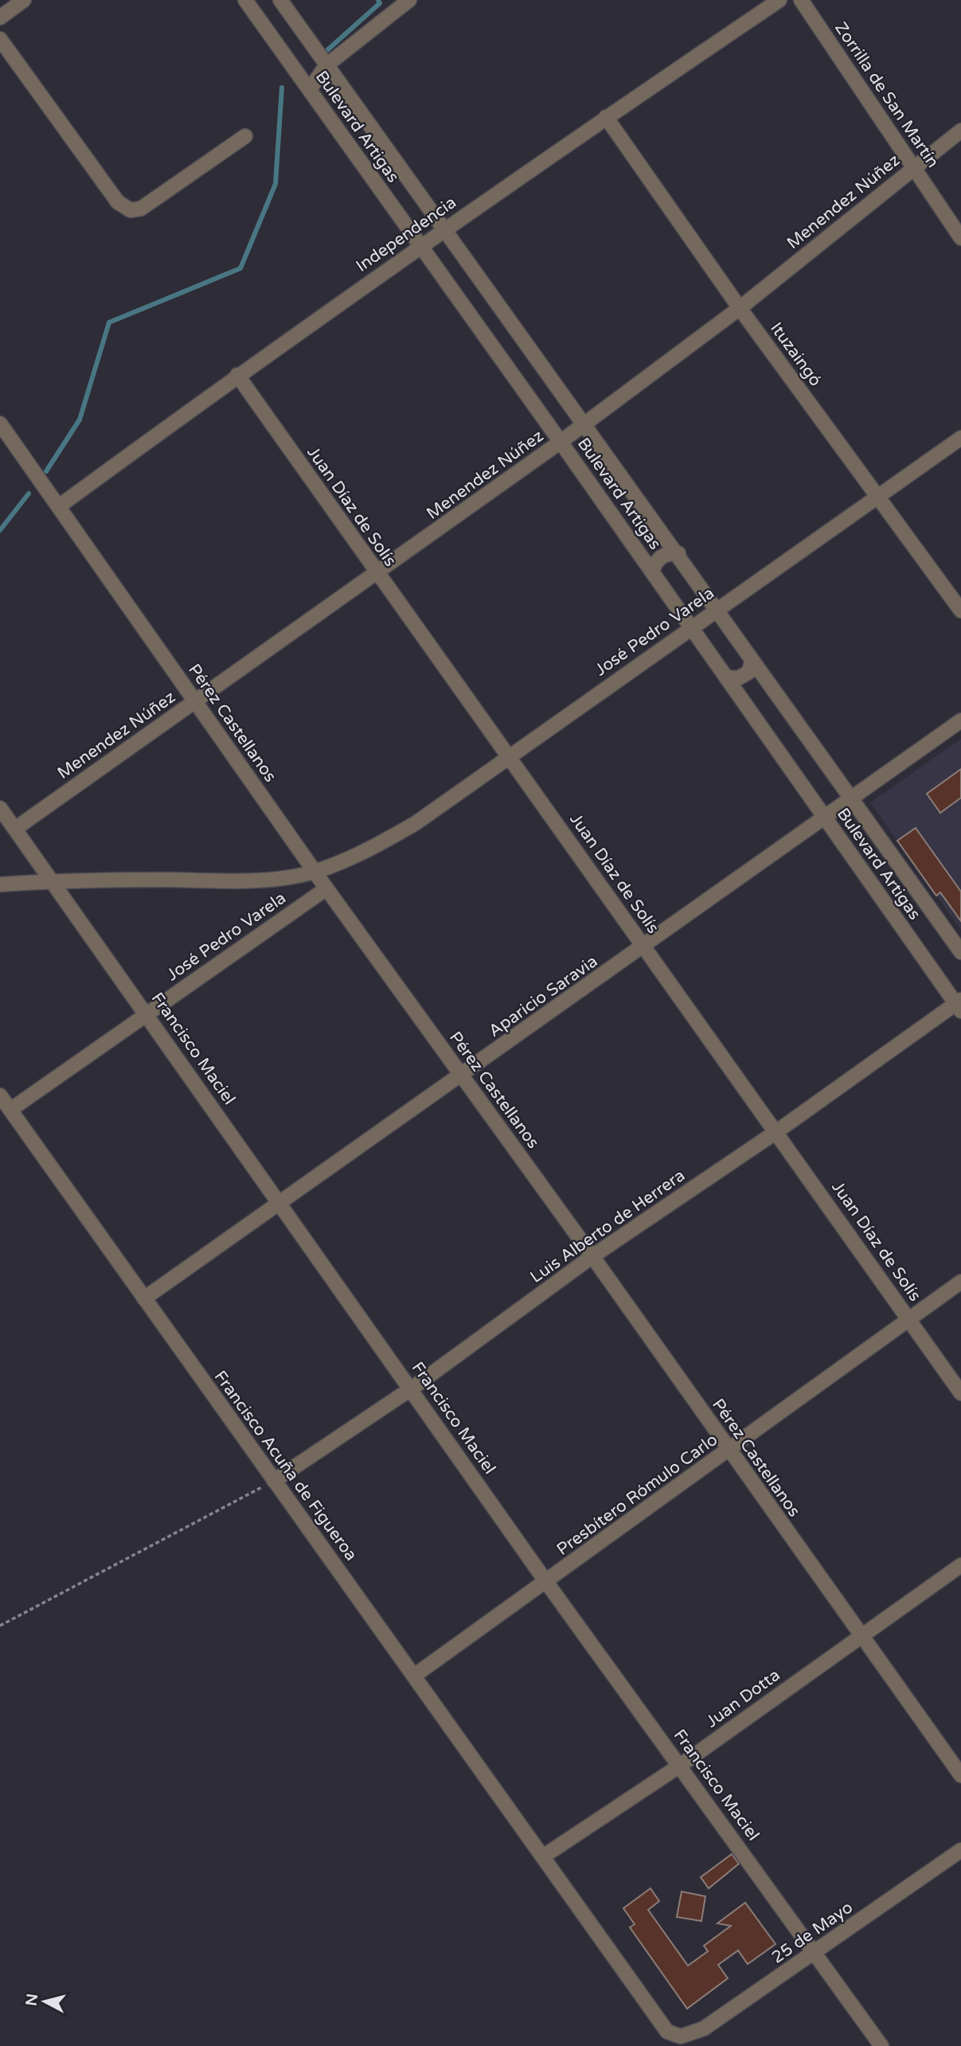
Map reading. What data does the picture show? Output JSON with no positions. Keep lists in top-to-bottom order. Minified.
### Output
{"streets":{"street":["Zorrilla de San Martín","Bulevard Artigas","Menendez Núñez","Independencia","Ituzaingó","Juan Díaz de Solís","José Pedro Varela","Pérez Castellanos","Aparicio Saravia","Francisco Maciel","Luis Alberto de Herrera","Francisco Acuña de Figueroa","Presbítero Rómulo Carlo","Juan Dotta","25 de Mayo"]},"crossings":[["Zorrilla de San Martín","Menendez Núñez"],["Bulevard Artigas","Menendez Núñez"],["Bulevard Artigas","Independencia"],["Bulevard Artigas","José Pedro Varela"],["Bulevard Artigas","Aparicio Saravia"],["Bulevard Artigas","Luis Alberto de Herrera"],["Menendez Núñez","Ituzaingó"],["Menendez Núñez","Juan Díaz de Solís"],["Menendez Núñez","Pérez Castellanos"],["Menendez Núñez","Francisco Maciel"],["Independencia","Ituzaingó"],["Independencia","Juan Díaz de Solís"],["Independencia","Pérez Castellanos"],["Ituzaingó","José Pedro Varela"],["Juan Díaz de Solís","José Pedro Varela"],["Juan Díaz de Solís","Aparicio Saravia"],["Juan Díaz de Solís","Luis Alberto de Herrera"],["Juan Díaz de Solís","Presbítero Rómulo Carlo"],["José Pedro Varela","Pérez Castellanos"],["José Pedro Varela","Francisco Maciel"],["José Pedro Varela","Francisco Acuña de Figueroa"],["Pérez Castellanos","Aparicio Saravia"],["Pérez Castellanos","Luis Alberto de Herrera"],["Pérez Castellanos","Presbítero Rómulo Carlo"],["Pérez Castellanos","Juan Dotta"],["Aparicio Saravia","Francisco Maciel"],["Aparicio Saravia","Francisco Acuña de Figueroa"],["Francisco Maciel","Luis Alberto de Herrera"],["Francisco Maciel","Presbítero Rómulo Carlo"],["Francisco Maciel","Juan Dotta"],["Francisco Maciel","25 de Mayo"],["Luis Alberto de Herrera","Francisco Acuña de Figueroa"],["Francisco Acuña de Figueroa","Presbítero Rómulo Carlo"],["Francisco Acuña de Figueroa","Juan Dotta"],["Francisco Acuña de Figueroa","25 de Mayo"]],"north":"left"}
